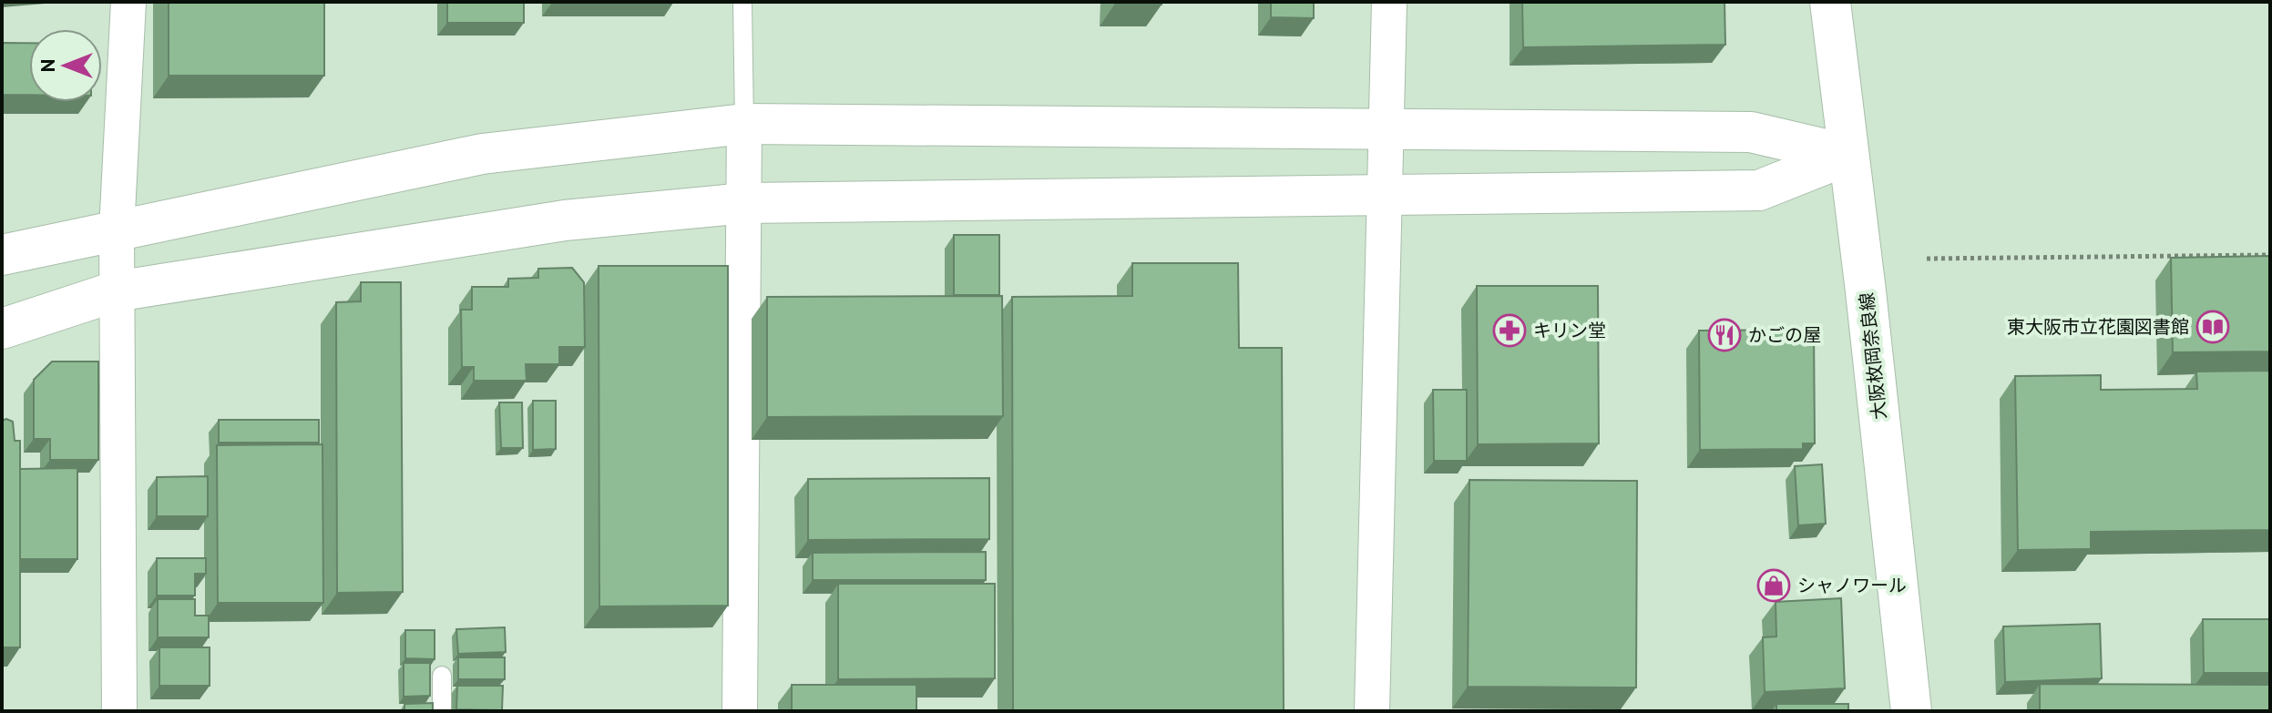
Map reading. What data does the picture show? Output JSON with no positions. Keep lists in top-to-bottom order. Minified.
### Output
{"streets":{"street":["大阪枚岡奈良線"]},"places":{"library":["東大阪市立花園図書館"],"pharmacy":["キリン堂"],"restaurant":["かごの屋"],"shop":["シャノワール"]},"north":"left"}
